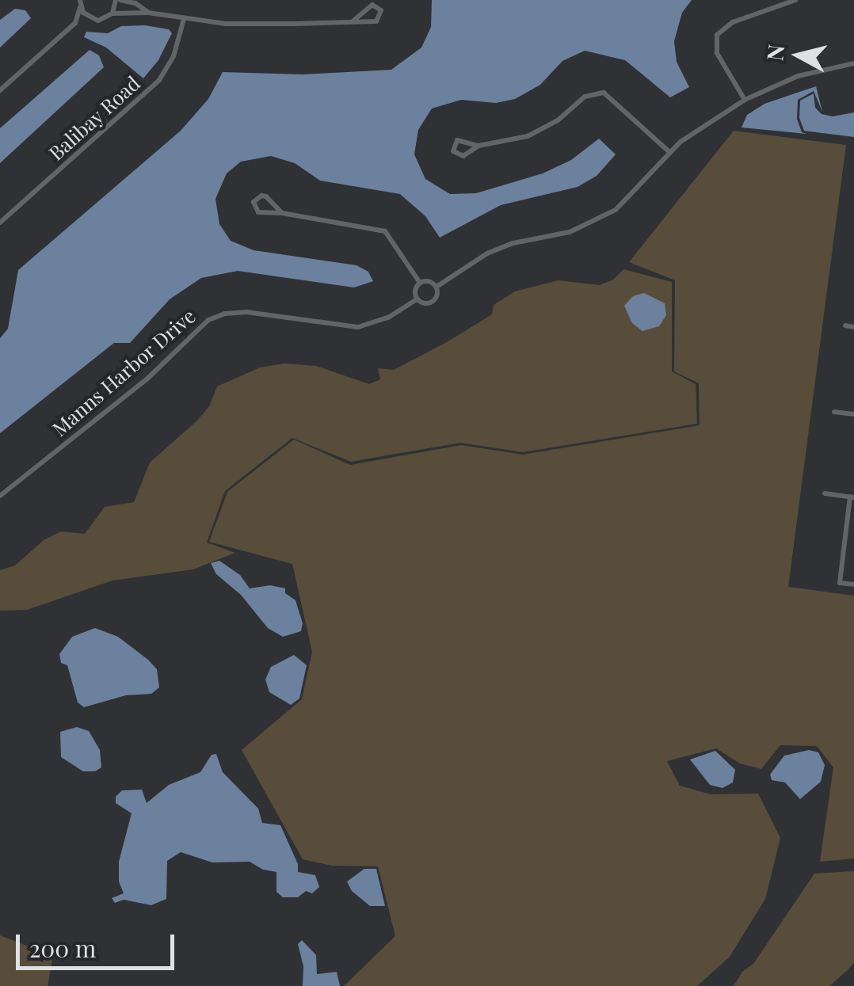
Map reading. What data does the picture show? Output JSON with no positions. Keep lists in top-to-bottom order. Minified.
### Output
{"streets":{"street":["Balibay Road","Manns Harbor Drive"]},"scale_bar":"200 m","north":"left"}
